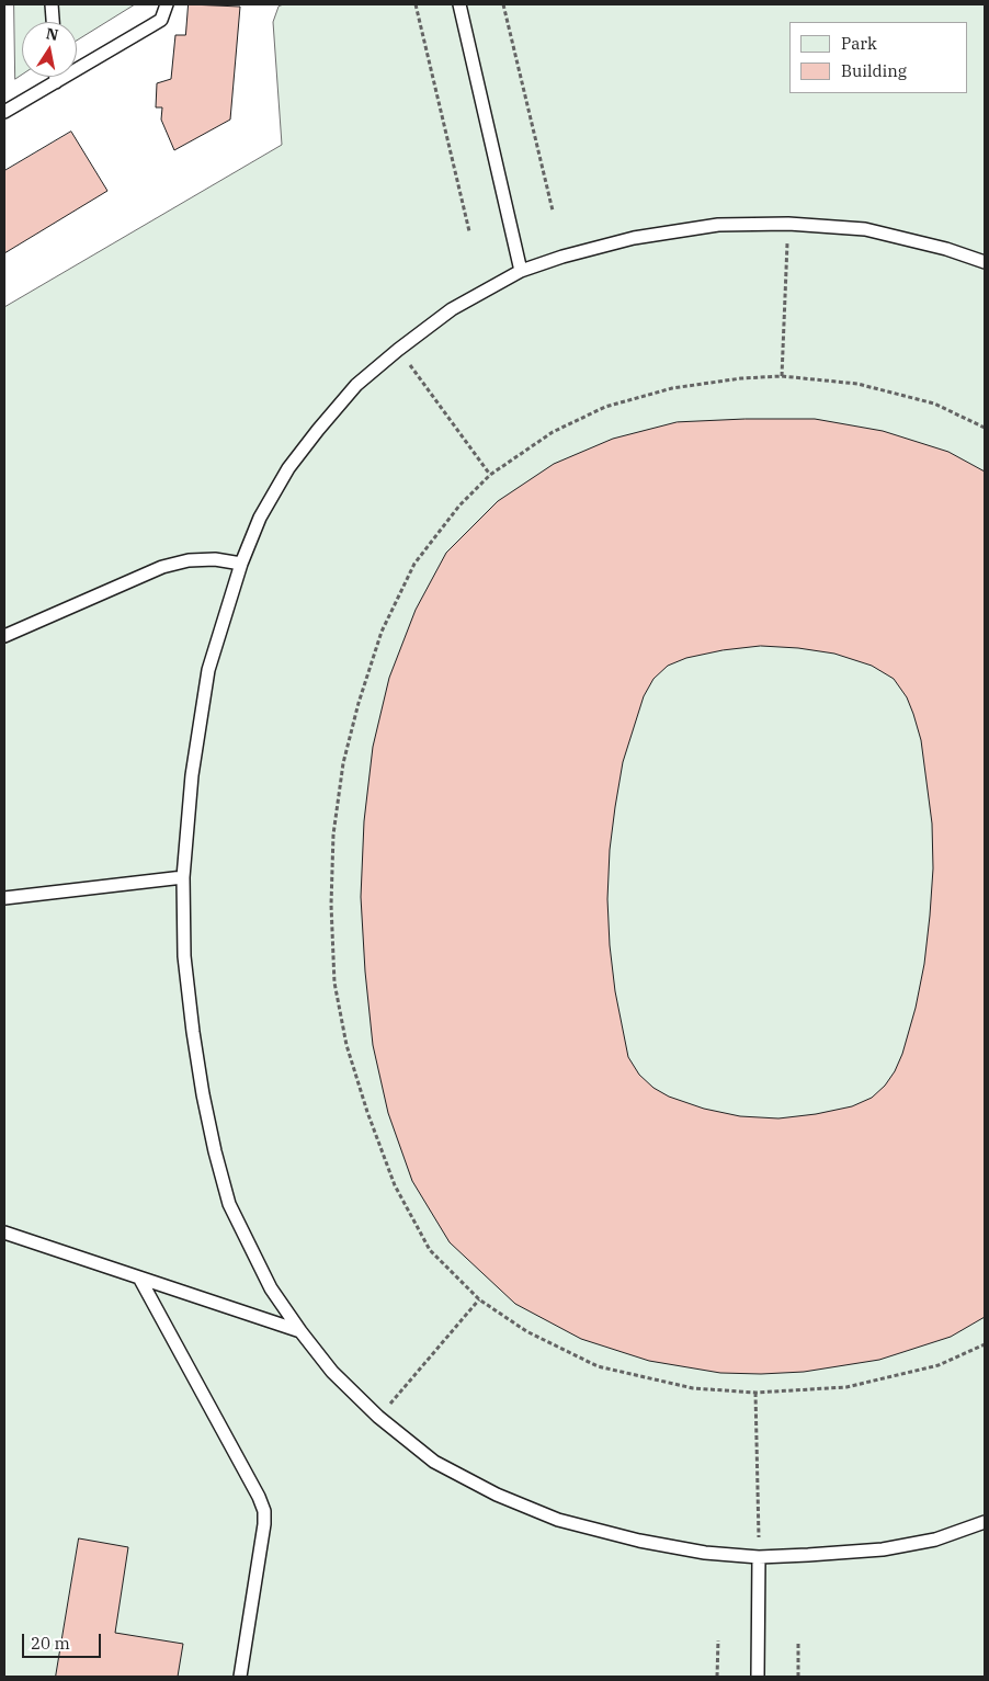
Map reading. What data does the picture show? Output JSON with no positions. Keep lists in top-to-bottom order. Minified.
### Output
{"legend":["Park","Building"],"scale_bar":"20 m","north":"top"}
